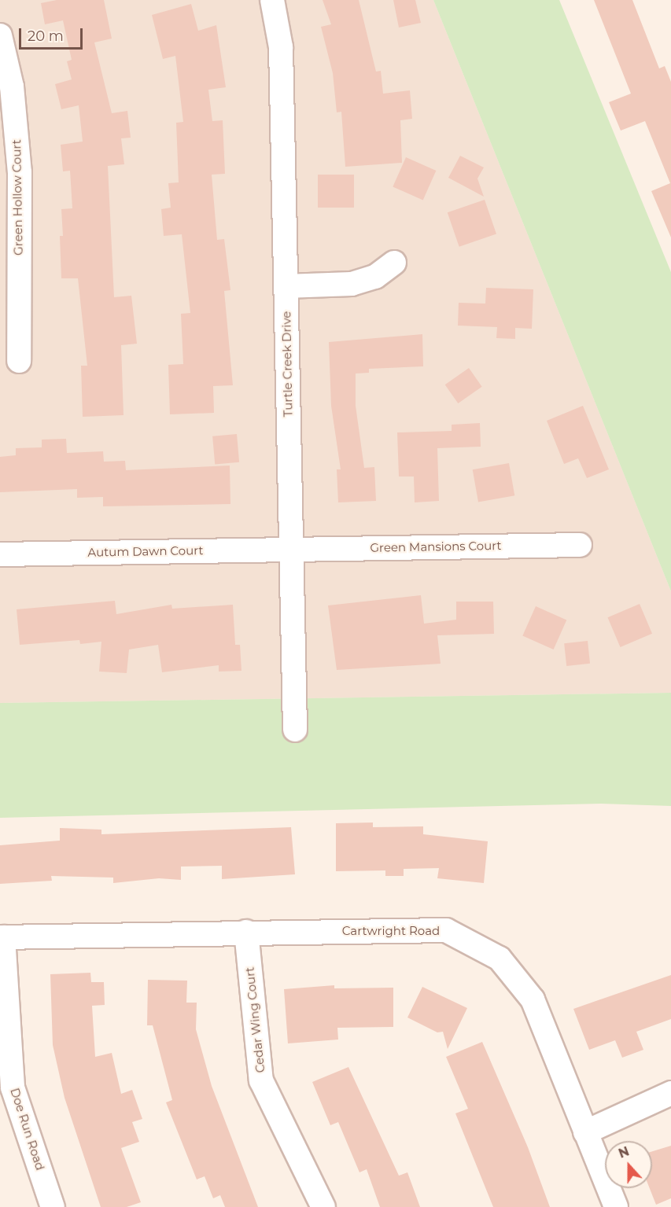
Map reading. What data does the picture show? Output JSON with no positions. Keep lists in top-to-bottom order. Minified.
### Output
{"streets":{"street":["Green Hollow Court","Turtle Creek Drive","Green Mansions Court","Autum Dawn Court","Cartwright Road","Cedar Wing Court","Doe Run Road"]},"crossings":[["Turtle Creek Drive","Green Mansions Court"],["Turtle Creek Drive","Autum Dawn Court"],["Green Mansions Court","Autum Dawn Court"],["Cartwright Road","Cedar Wing Court"],["Cartwright Road","Doe Run Road"]],"scale_bar":"20 m","north":"top"}
